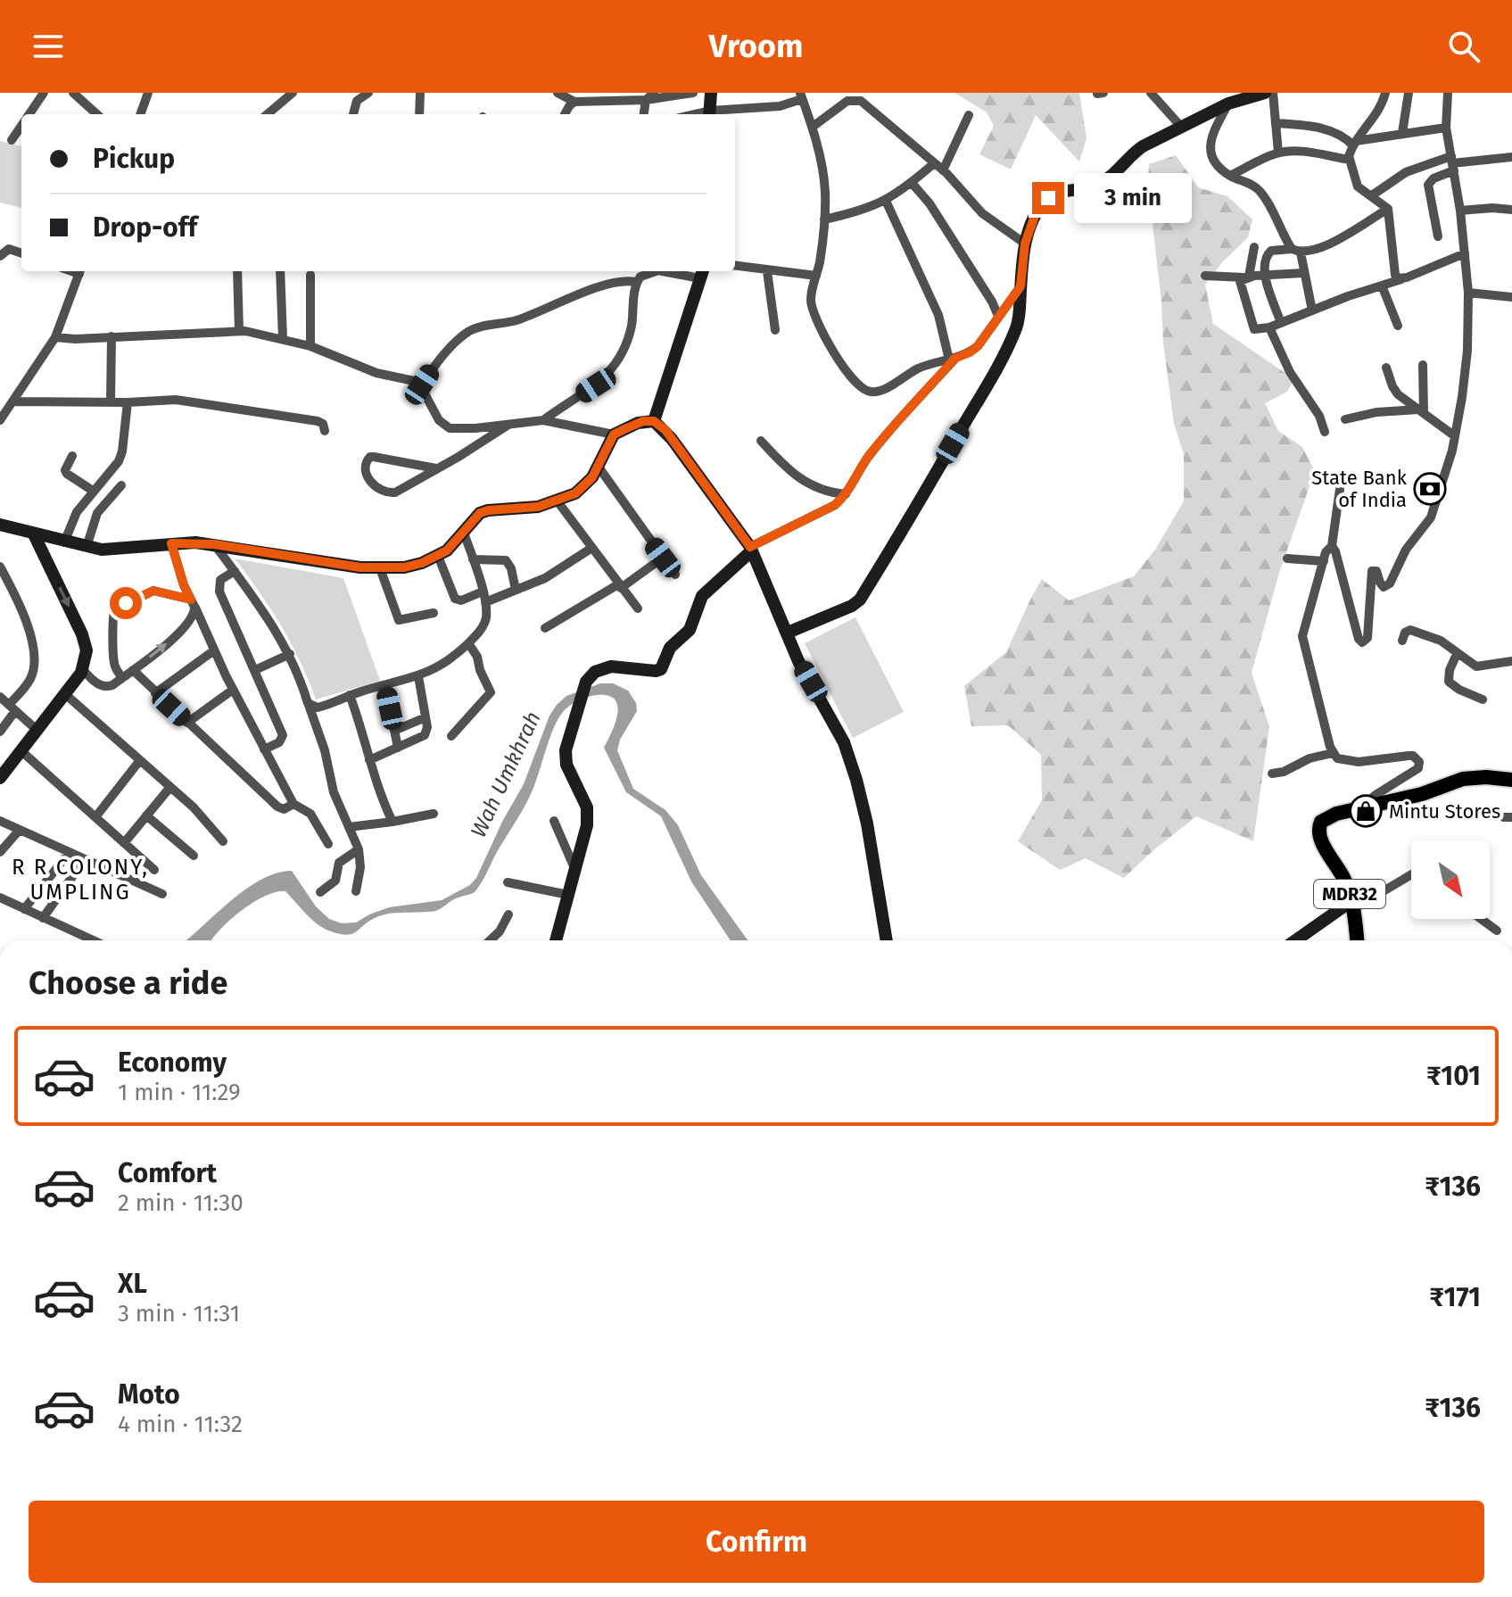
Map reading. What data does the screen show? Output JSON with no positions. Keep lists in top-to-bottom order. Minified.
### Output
{"streets":{"main road":["MDR32"]},"districts":["R R COLONY, UMPLING"],"water":["Wah Umkhrah"],"places":{"bank":["State Bank of India"],"shop":["Mintu Stores"]},"north":"bottom right","page":{"header":"Vroom","banner":["Pickup","Drop-off"],"bubble":"3 min","heading":"Choose a ride","list":[{"name":"Economy","note":"1 min · 11:29","value":"₹101"},{"name":"Comfort","note":"2 min · 11:30","value":"₹136"},{"name":"XL","note":"3 min · 11:31","value":"₹171"},{"name":"Moto","note":"4 min · 11:32","value":"₹136"}],"buttons":"Confirm"}}
